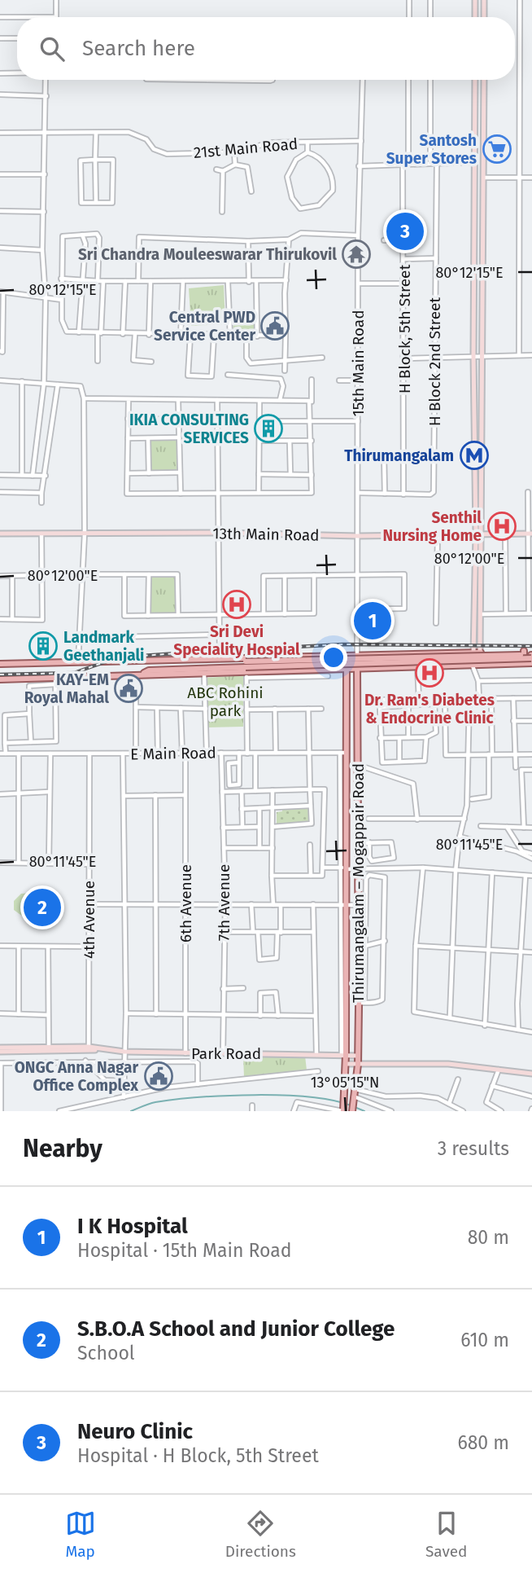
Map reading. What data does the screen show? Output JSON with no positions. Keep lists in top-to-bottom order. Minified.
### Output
{"streets":{"main road":["13th Main Road","Thirumangalam – Mogappair Road","Park Road"],"street":["21st Main Road","H Block, 5th Street","H Block 2nd Street","15th Main Road","E Main Road","7th Avenue","6th Avenue","4th Avenue"]},"crossings":[["21st Main Road","15th Main Road"],["H Block, 5th Street","H Block 2nd Street"],["15th Main Road","13th Main Road"],["15th Main Road","Thirumangalam – Mogappair Road"],["E Main Road","Thirumangalam – Mogappair Road"],["E Main Road","7th Avenue"],["E Main Road","6th Avenue"],["E Main Road","4th Avenue"],["Thirumangalam – Mogappair Road","Park Road"],["7th Avenue","Park Road"],["6th Avenue","Park Road"],["4th Avenue","Park Road"]],"parks":["ABC Rohini park"],"places":{"supermarket":["Santosh Super Stores"],"temple":["Sri Chandra Mouleeswarar Thirukovil"],"public building":["Central PWD Service Center","KAY-EM Royal Mahal","ONGC Anna Nagar Office Complex"],"building":["IKIA CONSULTING SERVICES","Landmark Geethanjali"],"metro station":["Thirumangalam"],"hospital":["Senthil Nursing Home","Sri Devi Speciality Hospial","Dr. Ram's Diabetes & Endocrine Clinic"]},"page":{"search":"Search here","pins":["3","1","2"],"heading":["Nearby","3 results"],"list":[{"mark":"1","name":"I K Hospital","note":"Hospital · 15th Main Road","value":"80 m"},{"mark":"2","name":"S.B.O.A School and Junior College","note":"School","value":"610 m"},{"mark":"3","name":"Neuro Clinic","note":"Hospital · H Block, 5th Street","value":"680 m"}],"nav":["Map","Directions","Saved"]},"coordinates":["80°12'15\"E","80°12'00\"E","80°11'45\"E","13°05'15\"N"]}
